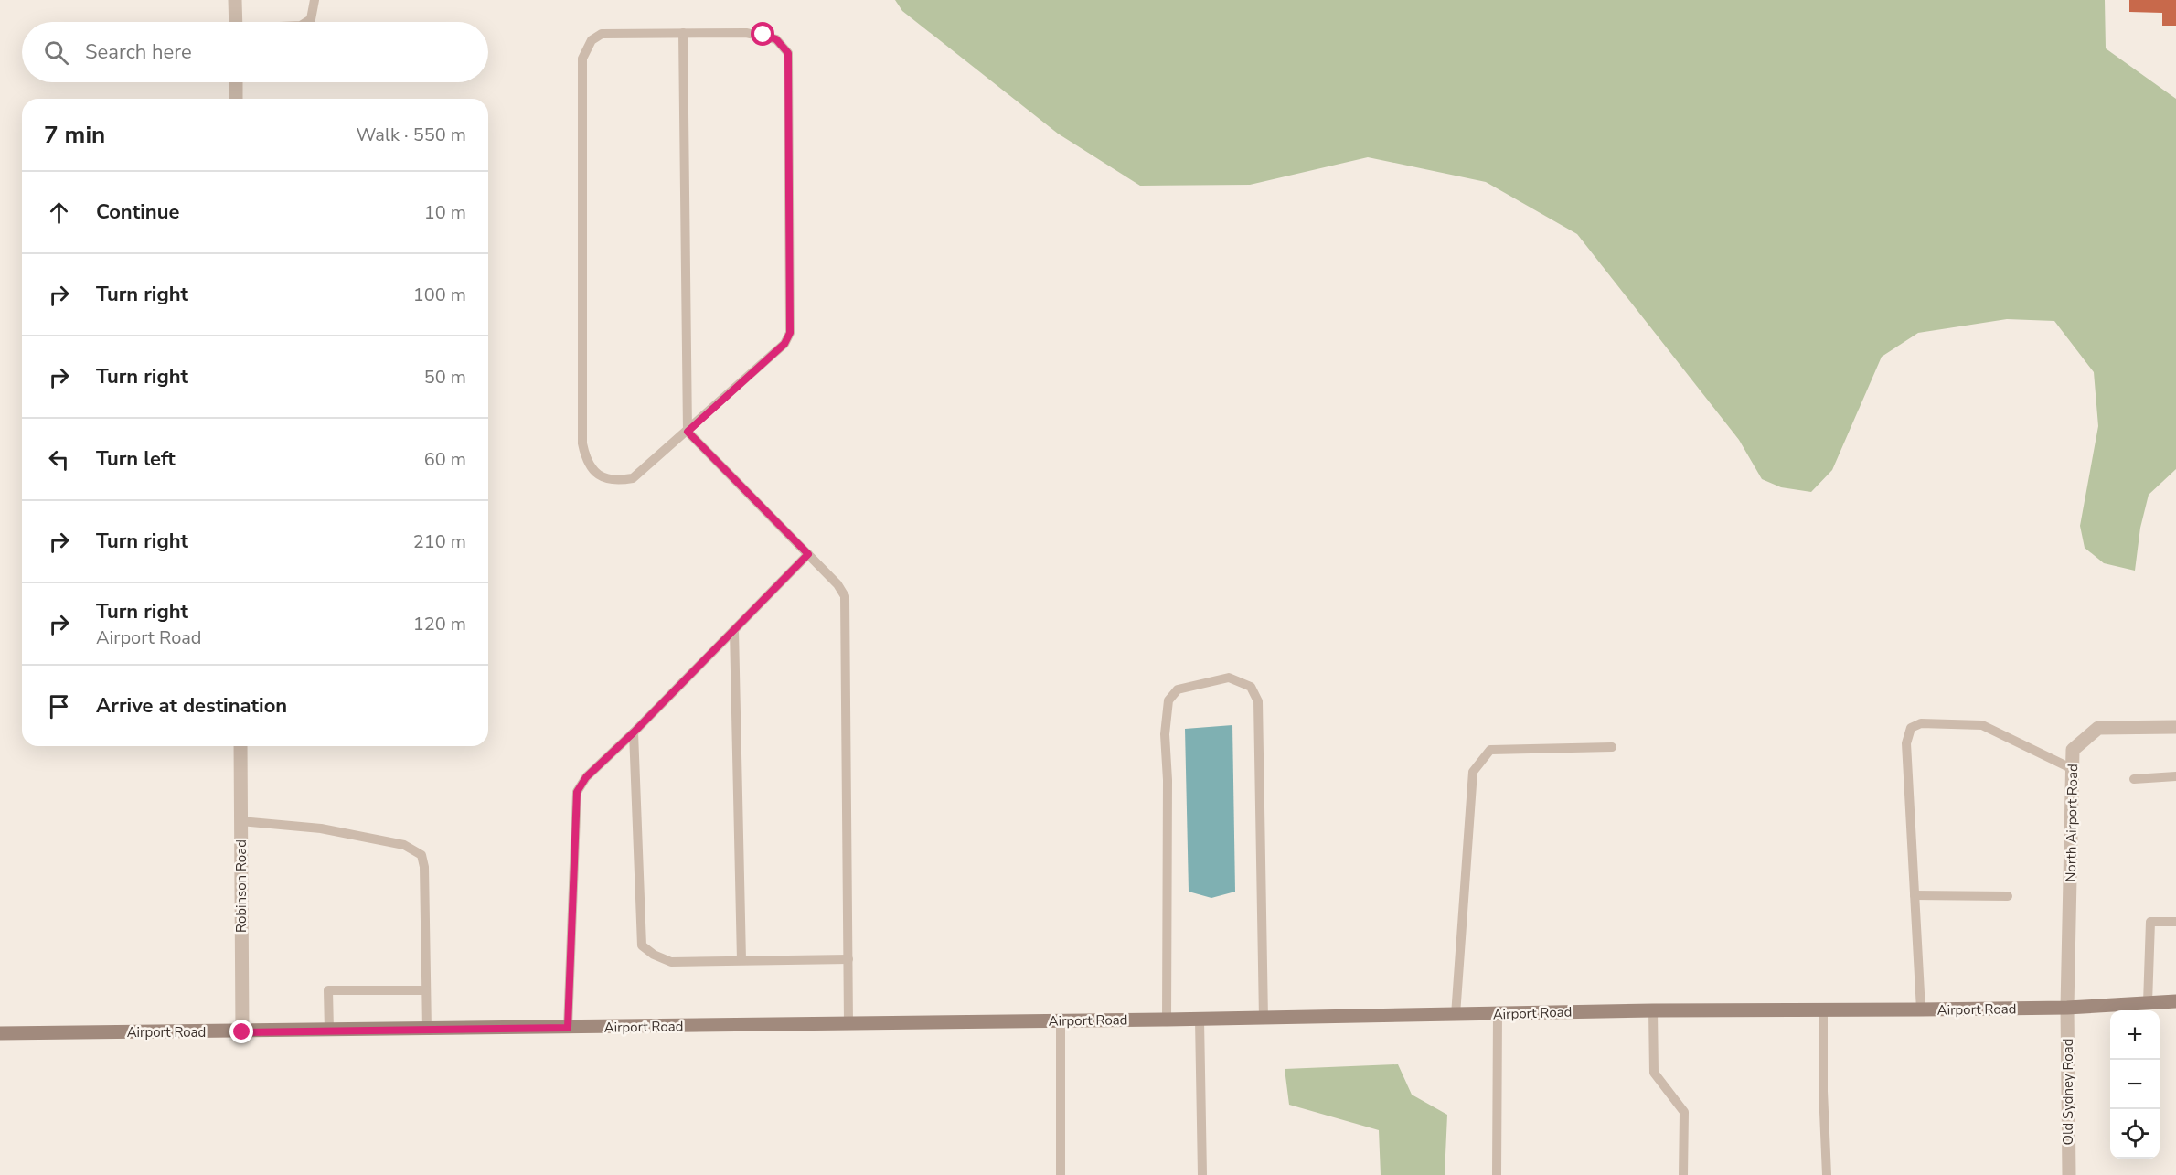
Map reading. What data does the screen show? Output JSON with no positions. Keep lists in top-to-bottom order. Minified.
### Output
{"streets":{"street":["North Airport Road","Robinson Road","Airport Road","Old Sydney Road"]},"crossings":[["North Airport Road","Airport Road"],["North Airport Road","Old Sydney Road"],["Robinson Road","Airport Road"],["Airport Road","Old Sydney Road"]],"page":{"search":"Search here","heading":["7 min","Walk · 550 m"],"list":[["Continue","10 m"],["Turn right","100 m"],["Turn right","50 m"],["Turn left","60 m"],["Turn right","210 m"],["Turn right","Airport Road","120 m"],"Arrive at destination"],"map_buttons":["+","−"]}}
